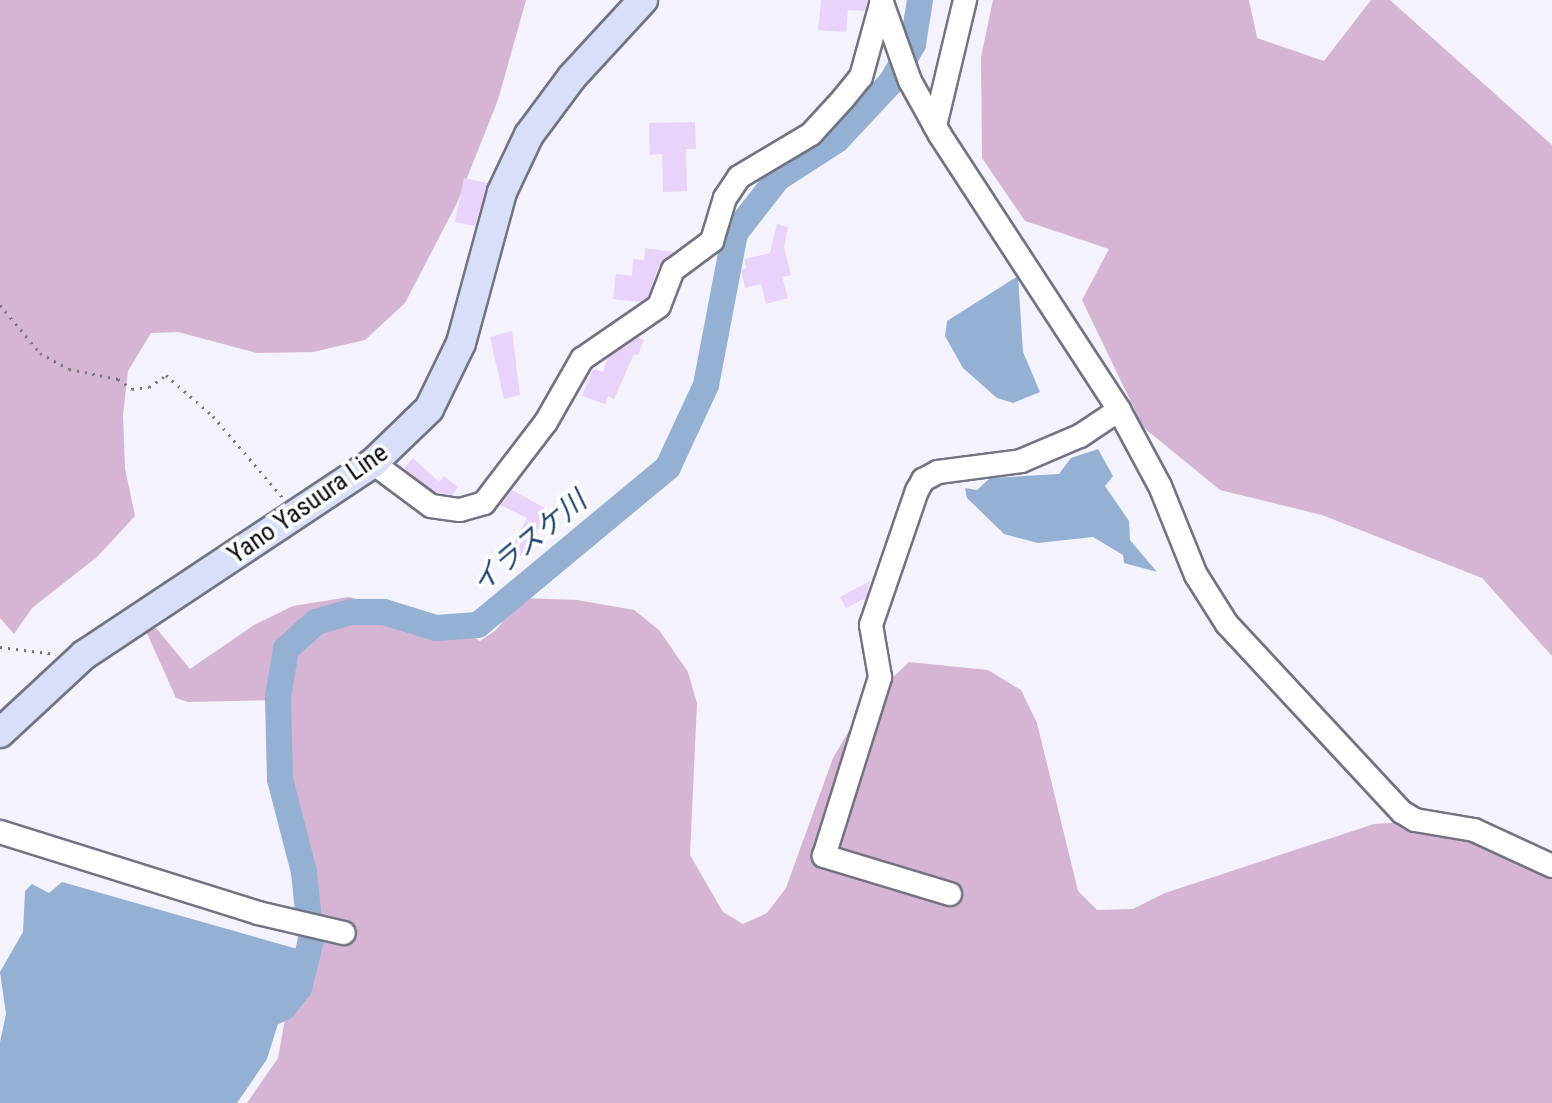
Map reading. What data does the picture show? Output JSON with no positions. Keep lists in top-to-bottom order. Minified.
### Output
{"streets":{"main road":["Yano Yasuura Line"]},"water":["イラスケ川"]}
